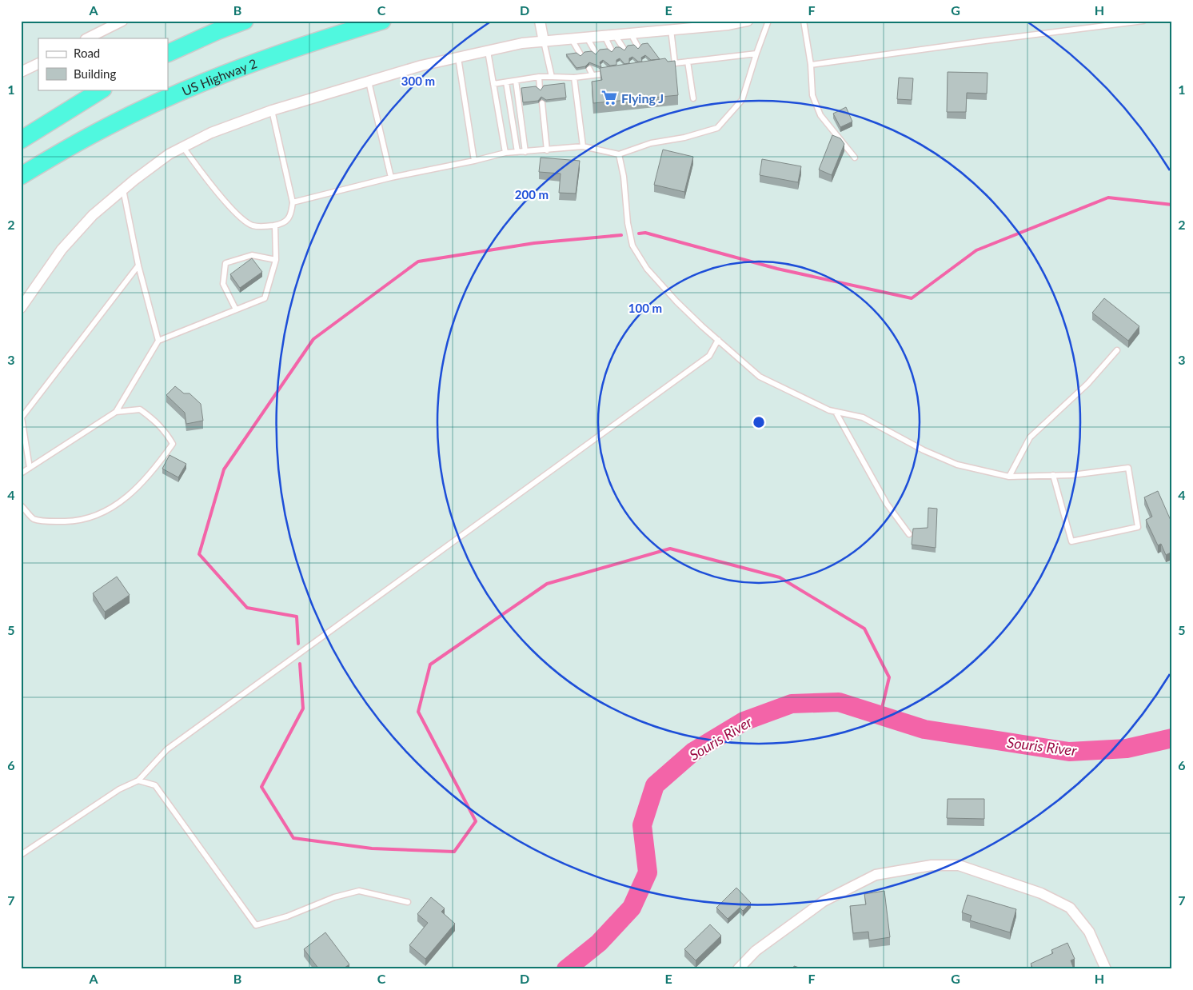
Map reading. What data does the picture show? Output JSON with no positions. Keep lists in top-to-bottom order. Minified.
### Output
{"streets":{"highway":["US Highway 2"]},"water":["Souris River"],"places":{"supermarket":["Flying J"]},"legend":["Road","Building"],"grid":{"columns":["A","B","C","D","E","F","G","H"],"rows":["1","2","3","4","5","6","7"]},"rings":["300 m","200 m","100 m"]}
